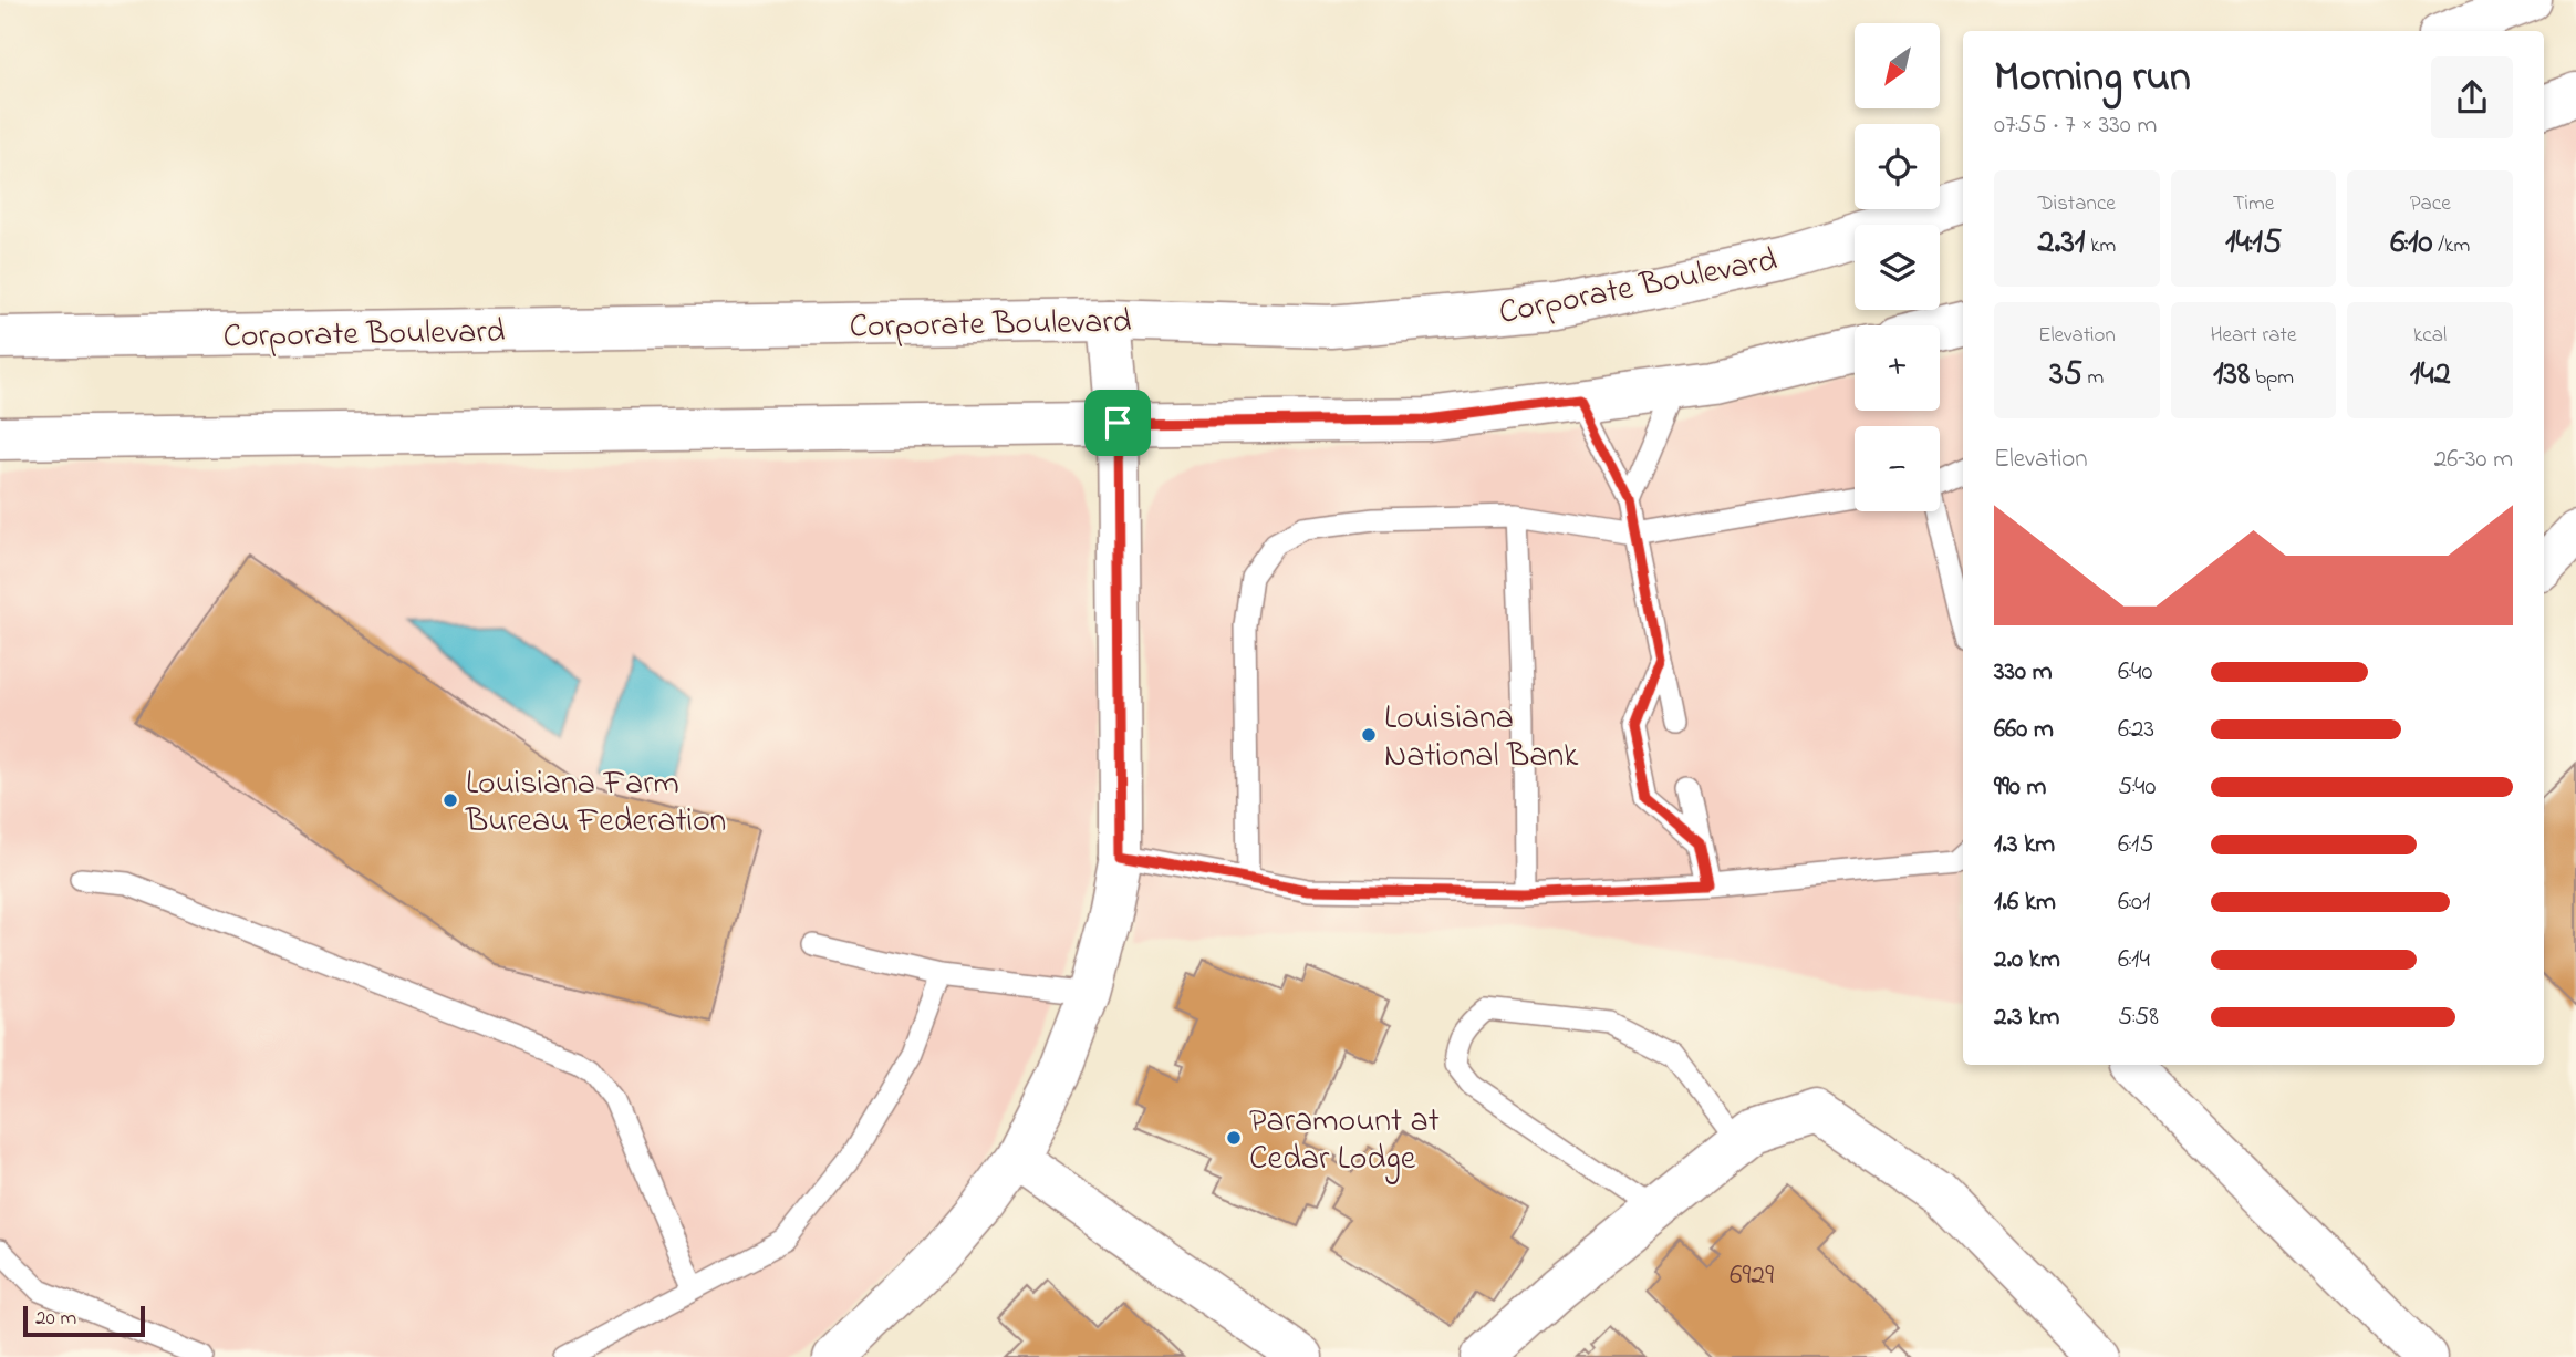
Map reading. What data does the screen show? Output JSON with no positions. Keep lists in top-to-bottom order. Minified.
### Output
{"streets":{"street":["Corporate Boulevard"]},"places":["Louisiana National Bank","Louisiana Farm Bureau Federation","Paramount at Cedar Lodge"],"house_numbers":["6929"],"scale_bar":"20 m","north":"bottom left","page":{"map_buttons":["+","−"],"heading":["Morning run","07:55 · 7 × 330 m"],"stats":[["Distance","2.31 km"],["Time","14:15"],["Pace","6:10 /km"],["Elevation","35 m"],["Heart rate","138 bpm"],["kcal","142"]],"chart":["Elevation","26–30 m"],"list":[{"name":"330 m","note":"6:40"},{"name":"660 m","note":"6:23"},{"name":"990 m","note":"5:40"},{"name":"1.3 km","note":"6:15"},{"name":"1.6 km","note":"6:01"},{"name":"2.0 km","note":"6:14"},{"name":"2.3 km","note":"5:58"}],"scale":"20 m"}}
